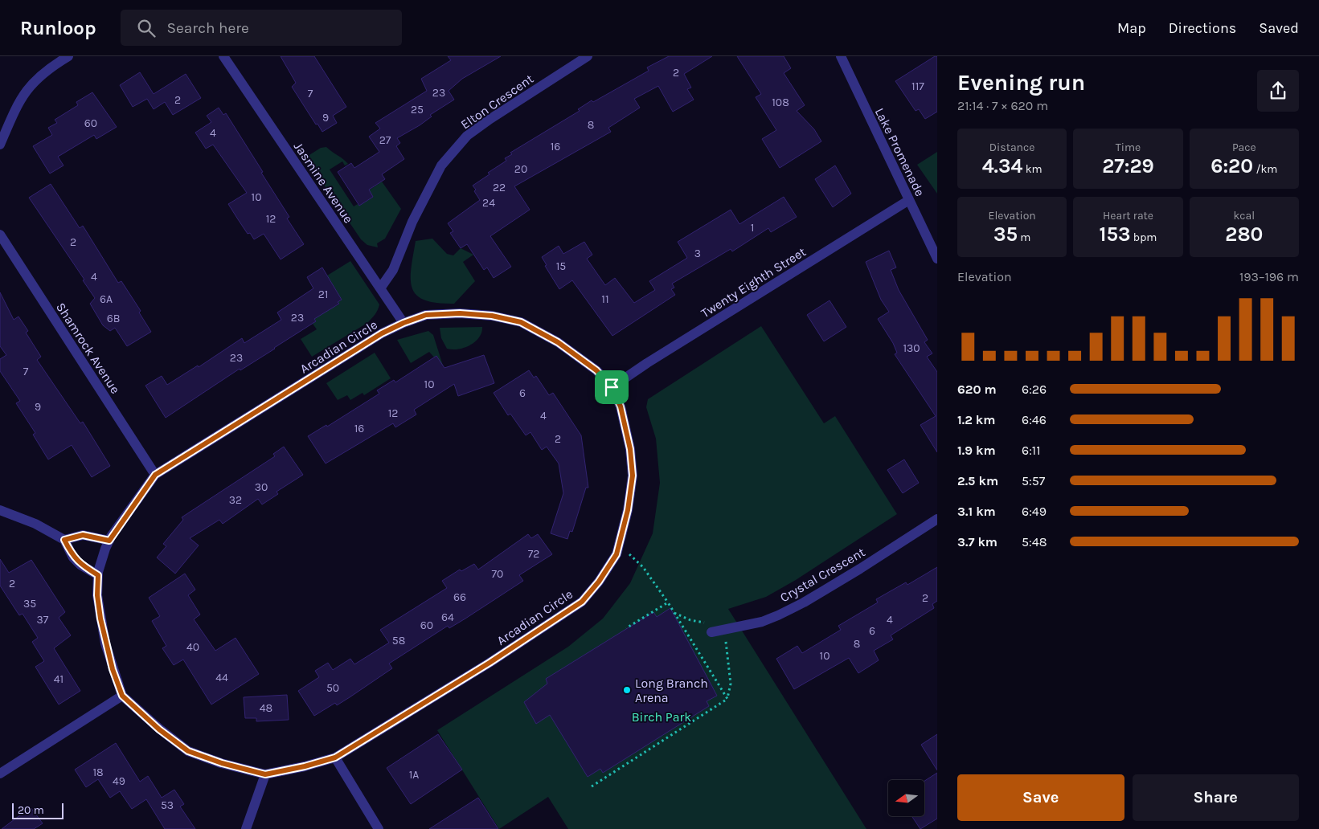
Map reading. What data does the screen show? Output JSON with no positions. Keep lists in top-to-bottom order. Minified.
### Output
{"streets":{"street":["Elton Crescent","Lake Promenade","Jasmine Avenue","Twenty Eighth Street","Arcadian Circle","Shamrock Avenue","Crystal Crescent"]},"crossings":[["Elton Crescent","Jasmine Avenue"],["Lake Promenade","Twenty Eighth Street"],["Jasmine Avenue","Arcadian Circle"],["Twenty Eighth Street","Arcadian Circle"],["Arcadian Circle","Shamrock Avenue"]],"parks":["Birch Park"],"places":["Long Branch Arena"],"house_numbers":["2","117","23","7","2","108","25","9","60","8","4","27","16","20","22","10","24","12","1","2","3","15","4","21","6A","11","23","6B","130","23","7","10","6","9","12","4","16","2","30","32","72","70","2","66","2","35","64","37","4","60","6","58","8","40","10","44","41","50","48","18","1A","49","53"],"scale_bar":"20 m","north":"left","page":{"header":"Runloop","search":"Search here","nav":["Map","Directions","Saved"],"heading":["Evening run","21:14 · 7 × 620 m"],"stats":[["Distance","4.34 km"],["Time","27:29"],["Pace","6:20 /km"],["Elevation","35 m"],["Heart rate","153 bpm"],["kcal","280"]],"chart":["Elevation","193–196 m"],"list":[{"name":"620 m","note":"6:26"},{"name":"1.2 km","note":"6:46"},{"name":"1.9 km","note":"6:11"},{"name":"2.5 km","note":"5:57"},{"name":"3.1 km","note":"6:49"},{"name":"3.7 km","note":"5:48"}],"buttons":["Save","Share"],"scale":"20 m"}}
